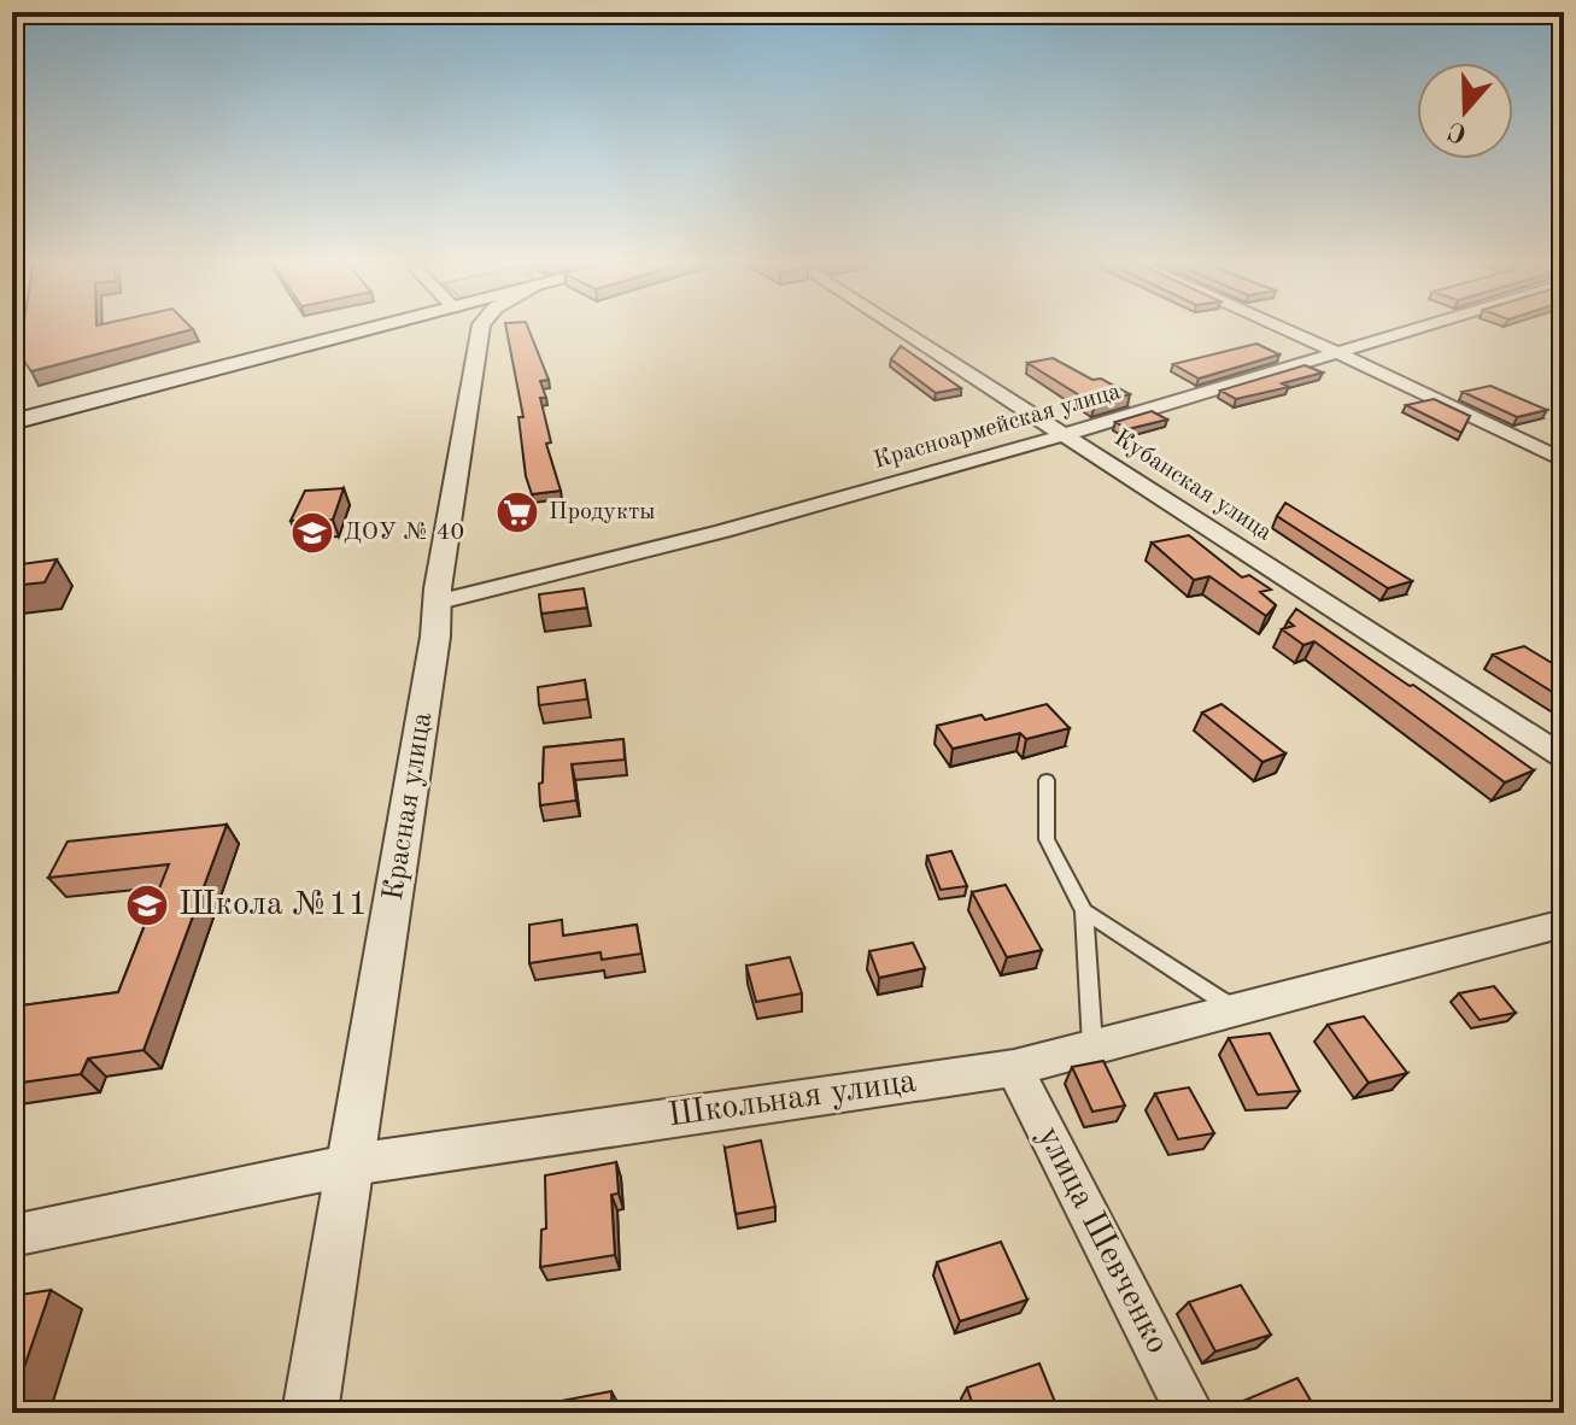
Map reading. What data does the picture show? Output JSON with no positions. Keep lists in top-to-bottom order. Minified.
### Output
{"streets":{"street":["Красноармейская улица","Кубанская улица","Красная улица","Школьная улица","улица Шевченко"]},"crossings":[["Красноармейская улица","Кубанская улица"],["Красноармейская улица","Красная улица"],["Красная улица","Школьная улица"],["Школьная улица","улица Шевченко"]],"places":{"supermarket":["Продукты"],"school or university":["ДОУ № 40","Школа №11"]},"north":"bottom"}
